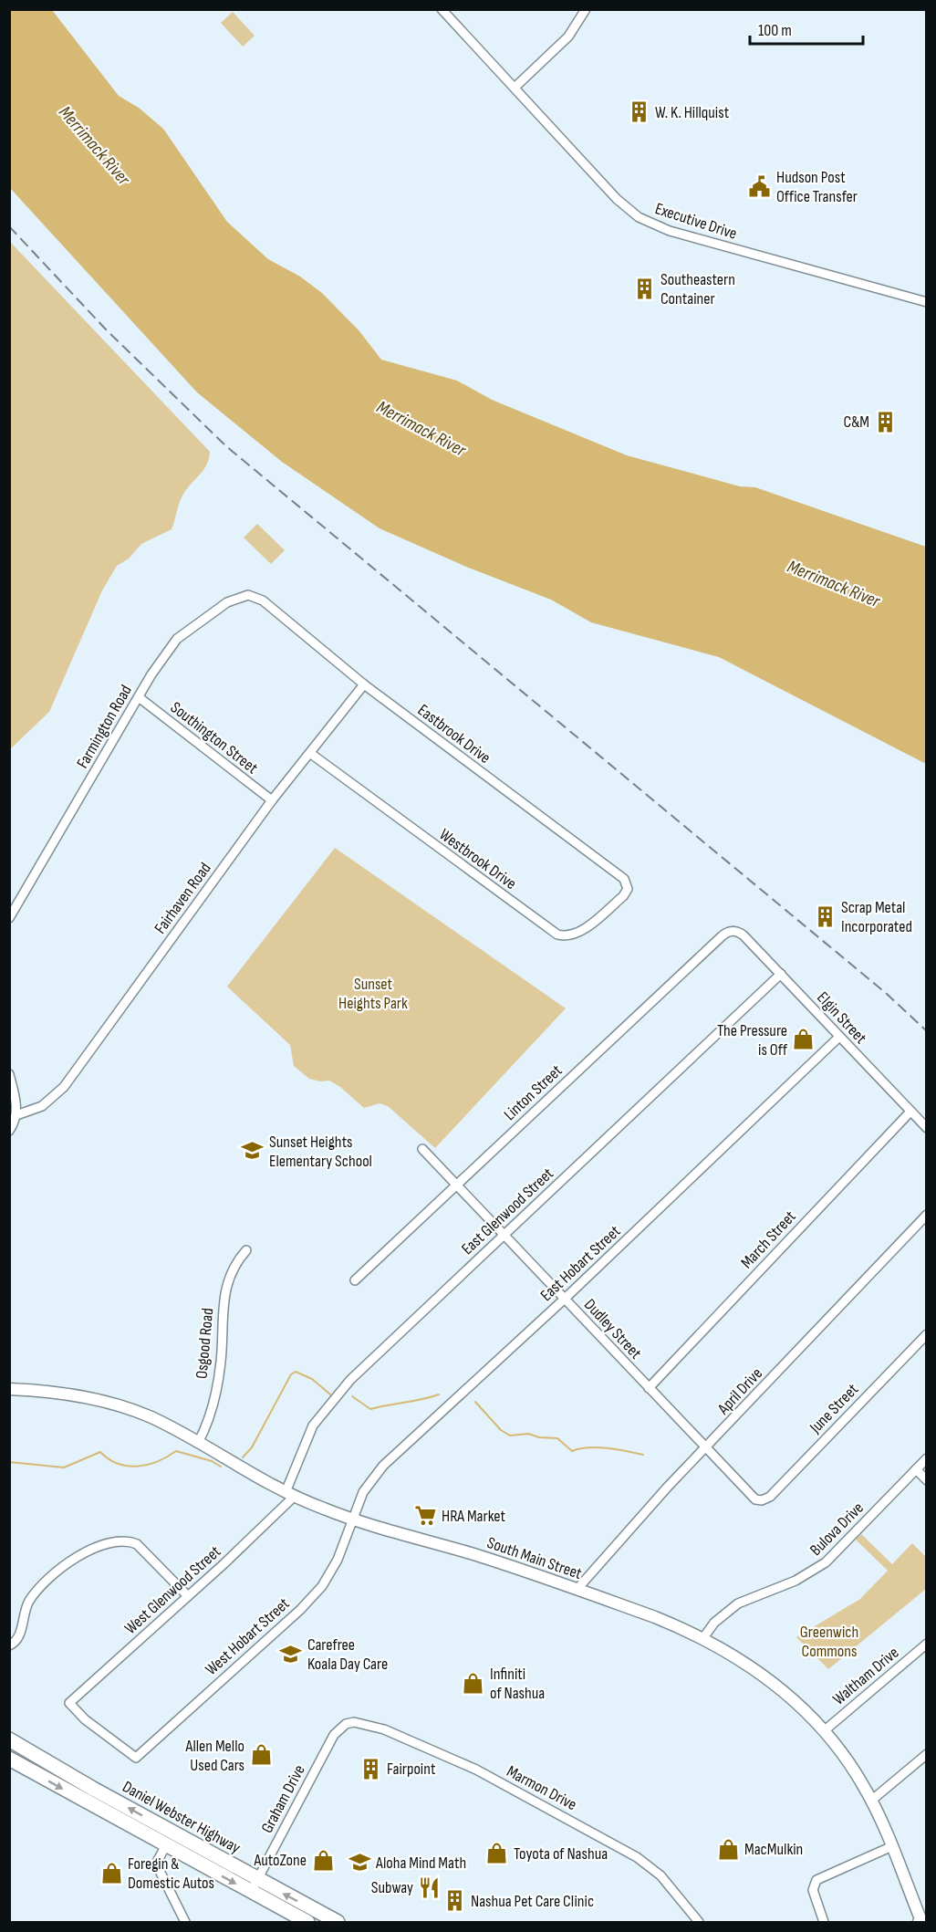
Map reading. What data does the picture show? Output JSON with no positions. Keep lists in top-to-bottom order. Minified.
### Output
{"streets":{"main road":["Daniel Webster Highway"],"street":["Executive Drive","Farmington Road","Eastbrook Drive","Southington Street","Westbrook Drive","Fairhaven Road","Elgin Street","Linton Street","East Glenwood Street","March Street","East Hobart Street","Dudley Street","Osgood Road","April Drive","June Street","Bulova Drive","South Main Street","West Glenwood Street","West Hobart Street","Waltham Drive","Marmon Drive","Graham Drive"]},"crossings":[["Farmington Road","Eastbrook Drive"],["Farmington Road","Southington Street"],["Eastbrook Drive","Westbrook Drive"],["Eastbrook Drive","Fairhaven Road"],["Southington Street","Fairhaven Road"],["Westbrook Drive","Fairhaven Road"],["Elgin Street","Linton Street"],["Elgin Street","East Glenwood Street"],["Elgin Street","March Street"],["Elgin Street","East Hobart Street"],["Linton Street","Dudley Street"],["East Glenwood Street","Dudley Street"],["East Glenwood Street","South Main Street"],["East Glenwood Street","West Glenwood Street"],["March Street","Dudley Street"],["East Hobart Street","Dudley Street"],["East Hobart Street","South Main Street"],["East Hobart Street","West Hobart Street"],["Dudley Street","April Drive"],["Dudley Street","June Street"],["Osgood Road","South Main Street"],["April Drive","South Main Street"],["Bulova Drive","South Main Street"],["South Main Street","West Glenwood Street"],["South Main Street","West Hobart Street"],["South Main Street","Waltham Drive"],["West Glenwood Street","West Hobart Street"],["Marmon Drive","Graham Drive"],["Graham Drive","Daniel Webster Highway"]],"water":["Merrimack River"],"parks":["Sunset Heights Park","Greenwich Commons"],"places":{"building":["W. K. Hillquist","Southeastern Container","C&M","Scrap Metal Incorporated","Fairpoint","Nashua Pet Care Clinic"],"public building":["Hudson Post Office Transfer"],"shop":["The Pressure is Off","Infiniti of Nashua","Allen Mello Used Cars","MacMulkin","Toyota of Nashua","AutoZone","Foregin & Domestic Autos"],"school or university":["Sunset Heights Elementary School","Carefree Koala Day Care","Aloha Mind Math"],"supermarket":["HRA Market"],"restaurant":["Subway"]},"scale_bar":"100 m"}
